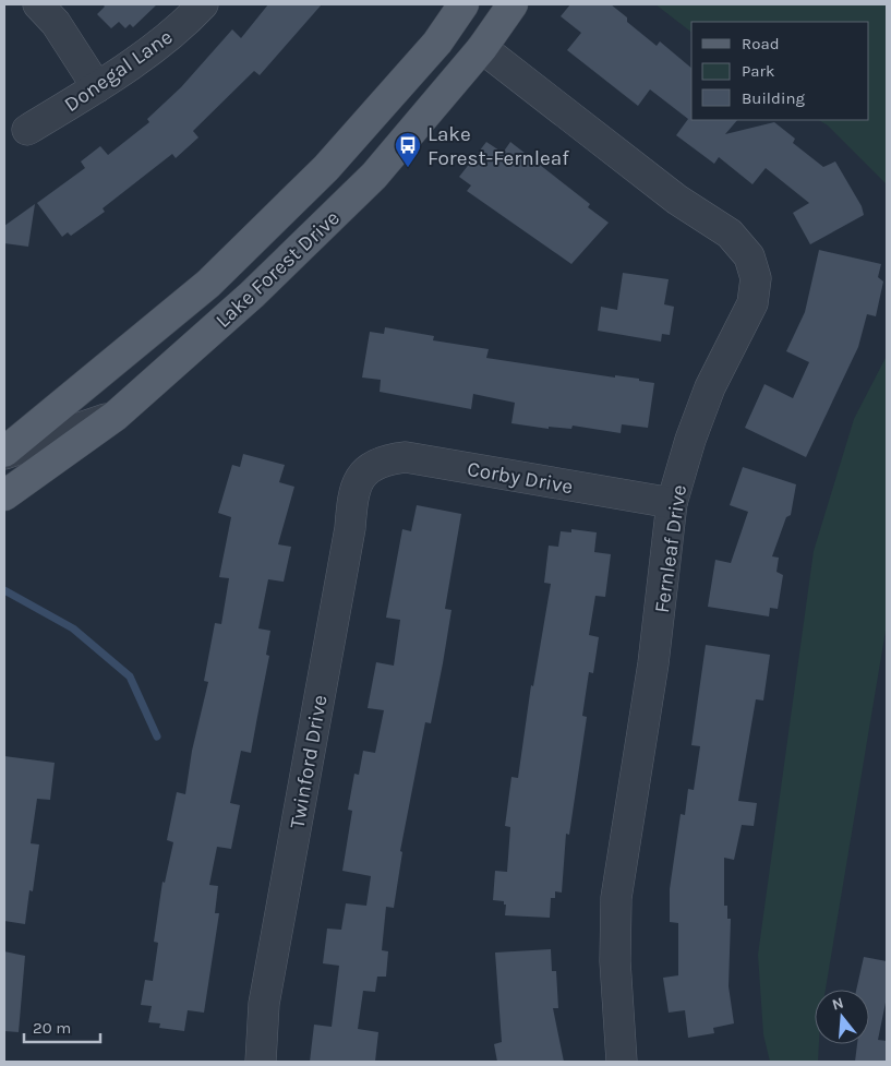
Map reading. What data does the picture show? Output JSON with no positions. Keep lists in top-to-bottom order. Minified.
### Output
{"streets":{"main road":["Lake Forest Drive"],"street":["Donegal Lane","Corby Drive","Fernleaf Drive","Twinford Drive"]},"crossings":[["Lake Forest Drive","Fernleaf Drive"],["Corby Drive","Fernleaf Drive"],["Corby Drive","Twinford Drive"]],"places":{"bus stop":["Lake Forest-Fernleaf"]},"legend":["Road","Park","Building"],"scale_bar":"20 m","north":"top"}
